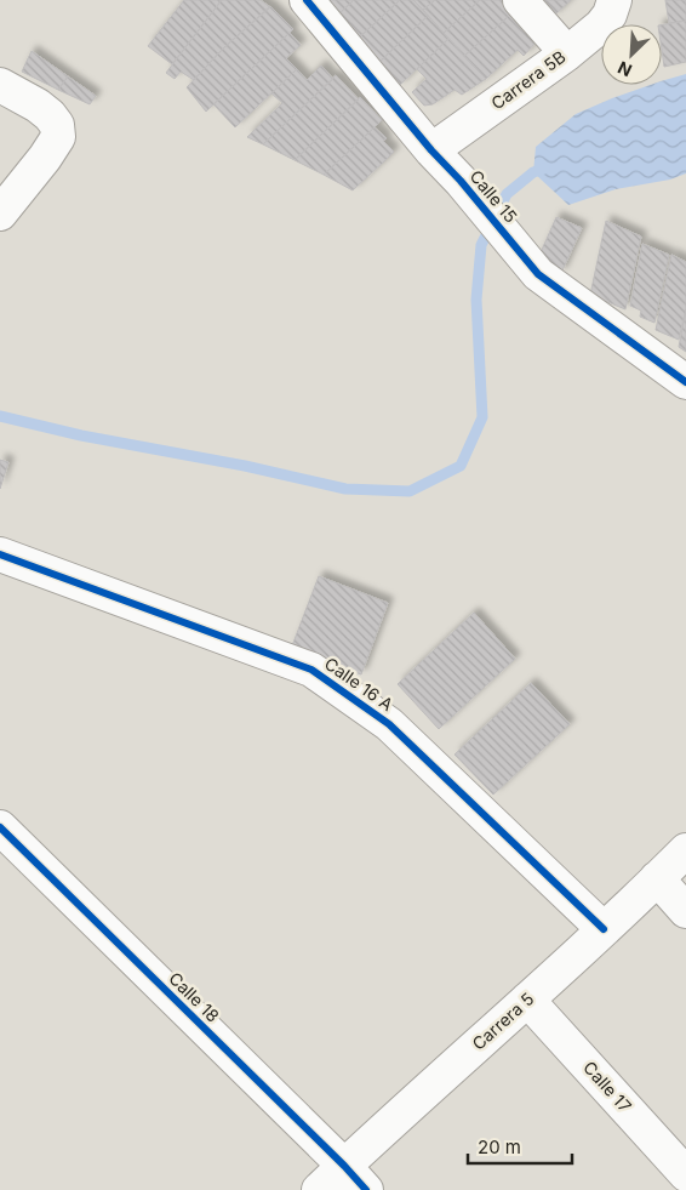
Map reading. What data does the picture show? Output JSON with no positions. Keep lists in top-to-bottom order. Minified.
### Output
{"streets":{"street":["Carrera 5B","Calle 15","Calle 16 A","Calle 18","Carrera 5","Calle 17"]},"crossings":[["Carrera 5B","Calle 15"],["Calle 16 A","Carrera 5"],["Calle 18","Carrera 5"],["Carrera 5","Calle 17"]],"scale_bar":"20 m","north":"bottom left"}
